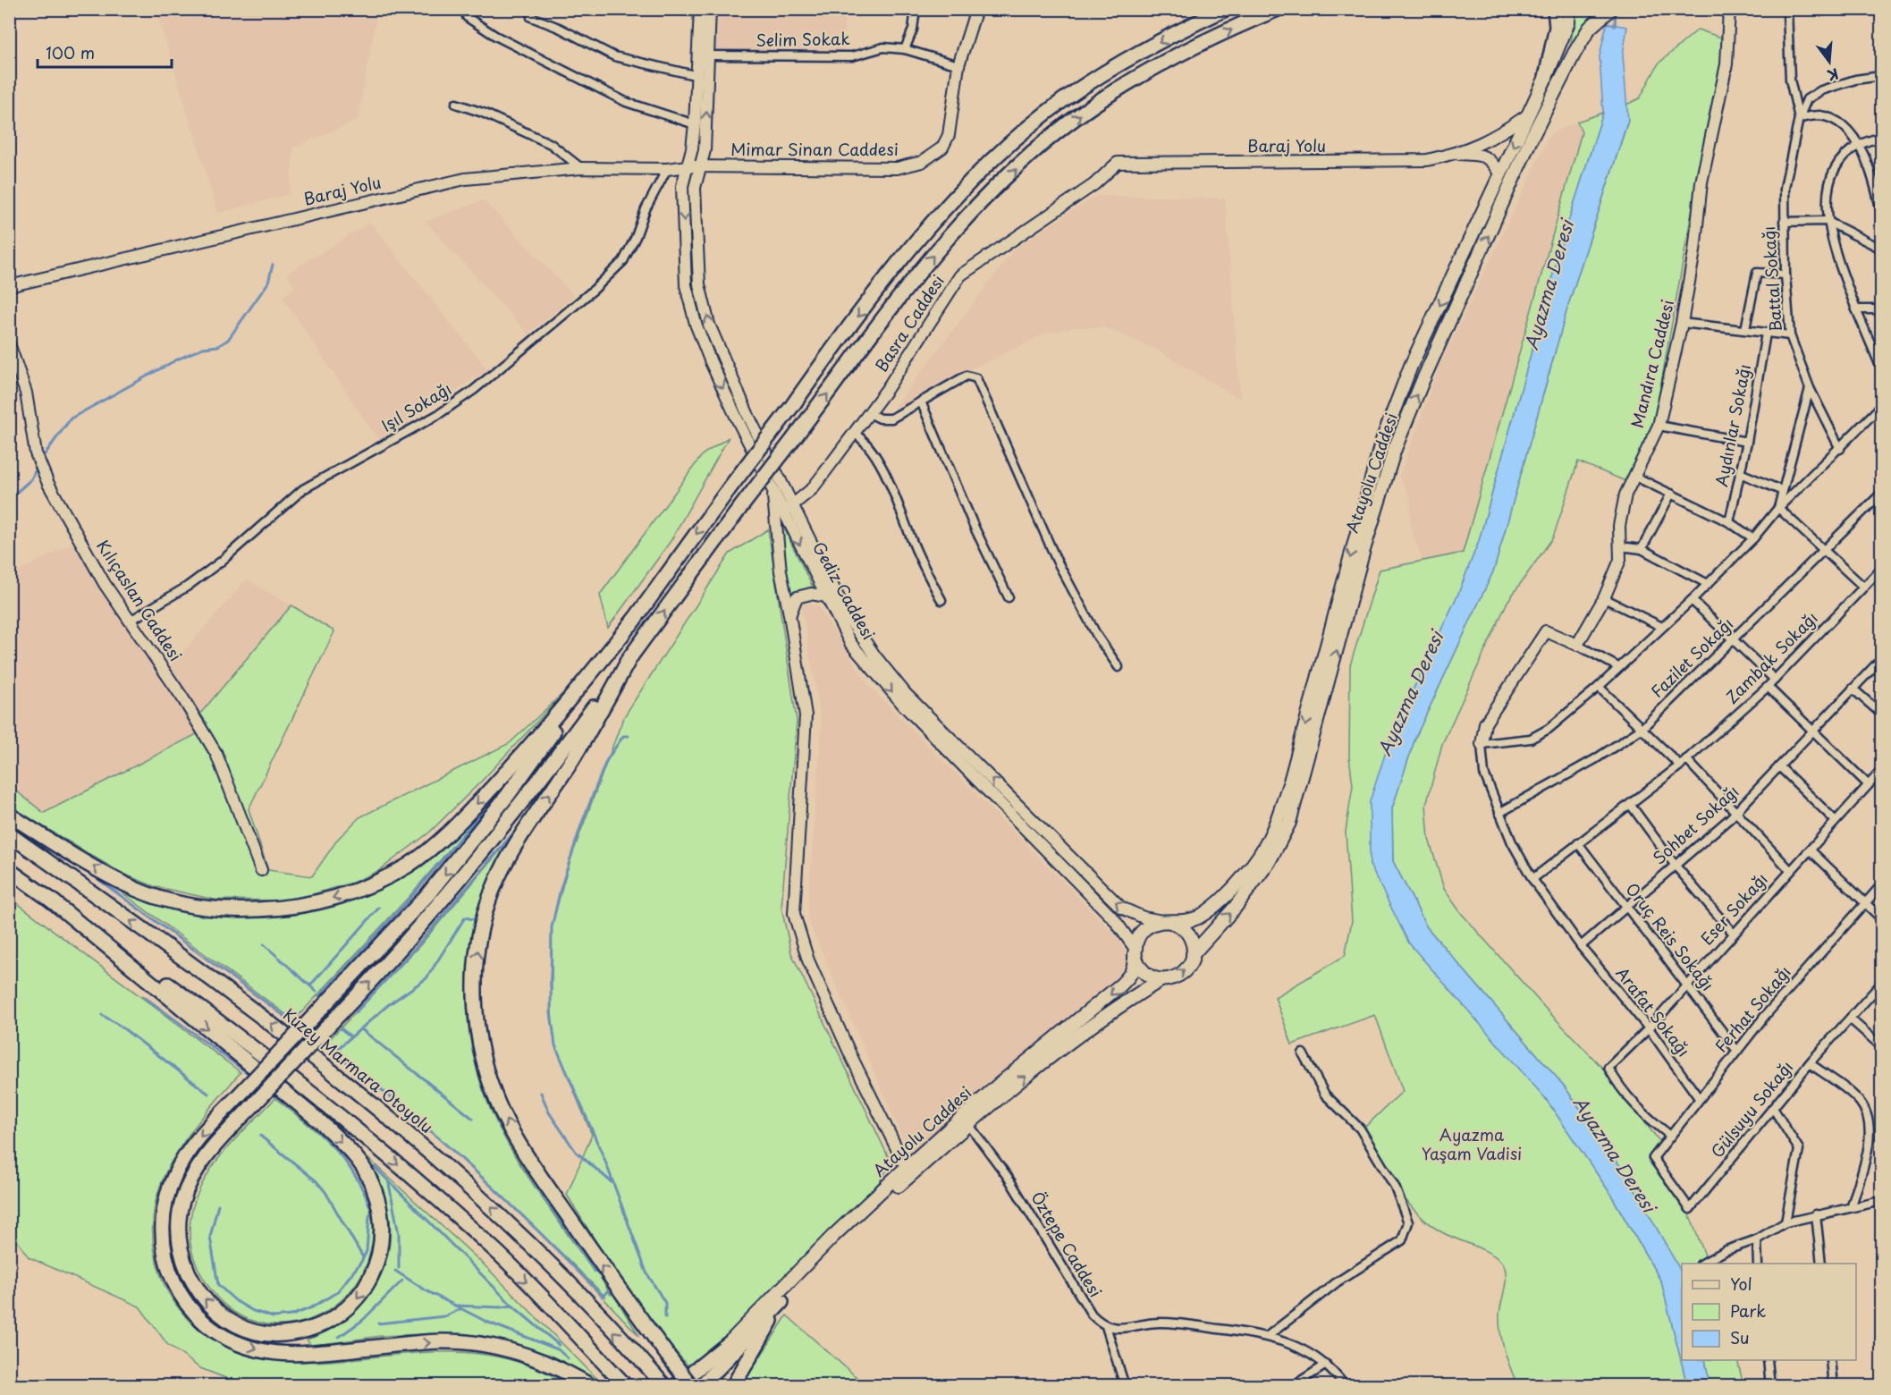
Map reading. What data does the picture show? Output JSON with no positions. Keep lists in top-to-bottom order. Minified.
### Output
{"streets":{"highway":["Kuzey Marmara Otoyolu"],"main road":["Atayolu Caddesi"],"street":["Selim Sokak","Baraj Yolu","Mimar Sinan Caddesi","Battal Sokağı","Basra Caddesi","Mandıra Caddesi","Işıl Sokağı","Aydınlar Sokağı","Gediz Caddesi","Kılıçaslan Caddesi","Fazilet Sokağı","Zambak Sokağı","Sohbet Sokağı","Eser Sokağı","Oruç Reis Sokağı","Ferhat Sokağı","Arafat Sokağı","Gülsuyu Sokağı","Öztepe Caddesi"]},"crossings":[["Selim Sokak","Mimar Sinan Caddesi"],["Baraj Yolu","Mimar Sinan Caddesi"],["Baraj Yolu","Basra Caddesi"],["Baraj Yolu","Işıl Sokağı"],["Baraj Yolu","Atayolu Caddesi"],["Baraj Yolu","Gediz Caddesi"],["Mimar Sinan Caddesi","Gediz Caddesi"],["Basra Caddesi","Gediz Caddesi"],["Işıl Sokağı","Kılıçaslan Caddesi"],["Atayolu Caddesi","Gediz Caddesi"],["Atayolu Caddesi","Öztepe Caddesi"],["Zambak Sokağı","Oruç Reis Sokağı"],["Sohbet Sokağı","Oruç Reis Sokağı"],["Sohbet Sokağı","Arafat Sokağı"],["Eser Sokağı","Oruç Reis Sokağı"],["Eser Sokağı","Ferhat Sokağı"],["Eser Sokağı","Arafat Sokağı"],["Oruç Reis Sokağı","Ferhat Sokağı"],["Ferhat Sokağı","Arafat Sokağı"],["Ferhat Sokağı","Gülsuyu Sokağı"]],"water":["Ayazma Deresi"],"parks":["Ayazma Yaşam Vadisi"],"legend":["Yol","Park","Su"],"scale_bar":"100 m","north":"bottom"}
